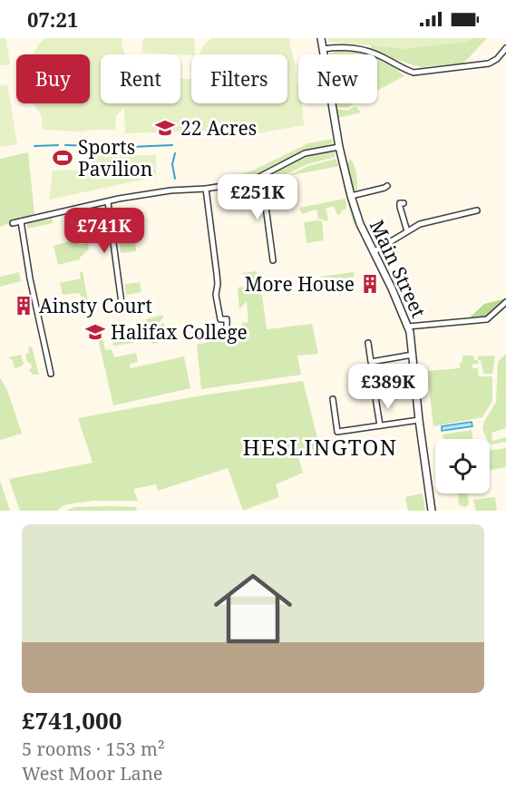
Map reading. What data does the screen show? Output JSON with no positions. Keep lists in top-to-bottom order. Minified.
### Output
{"streets":{"street":["Main Street"]},"districts":["HESLINGTON"],"places":{"school or university":["22 Acres","Halifax College"],"sports":["Sports Pavilion"],"building":["More House","Ainsty Court"]},"page":{"status":"07:21","chip":["Buy","Rent","Filters","New"],"price":["£251K","£741K","£389K"],"list":[{"name":"£741,000","note":"5 rooms · 153 m² · West Moor Lane"}]}}
